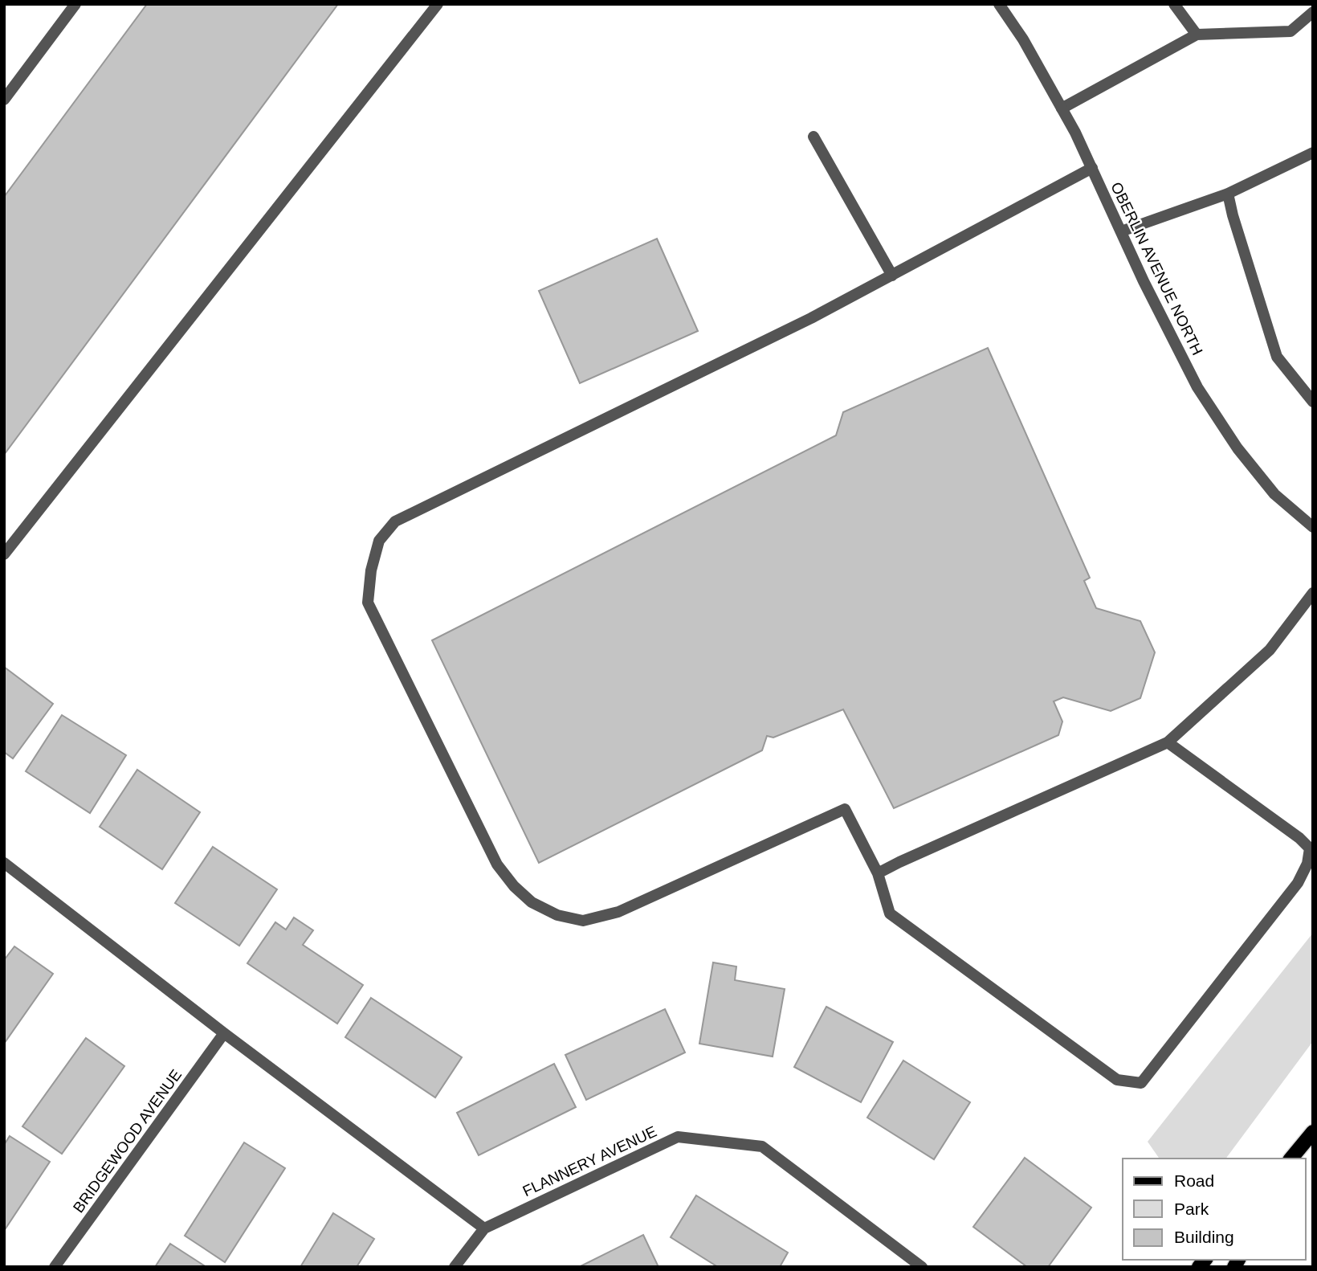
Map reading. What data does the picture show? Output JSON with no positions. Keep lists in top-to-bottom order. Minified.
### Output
{"streets":{"street":["OBERLIN AVENUE NORTH","BRIDGEWOOD AVENUE","FLANNERY AVENUE"]},"legend":["Road","Park","Building"]}
